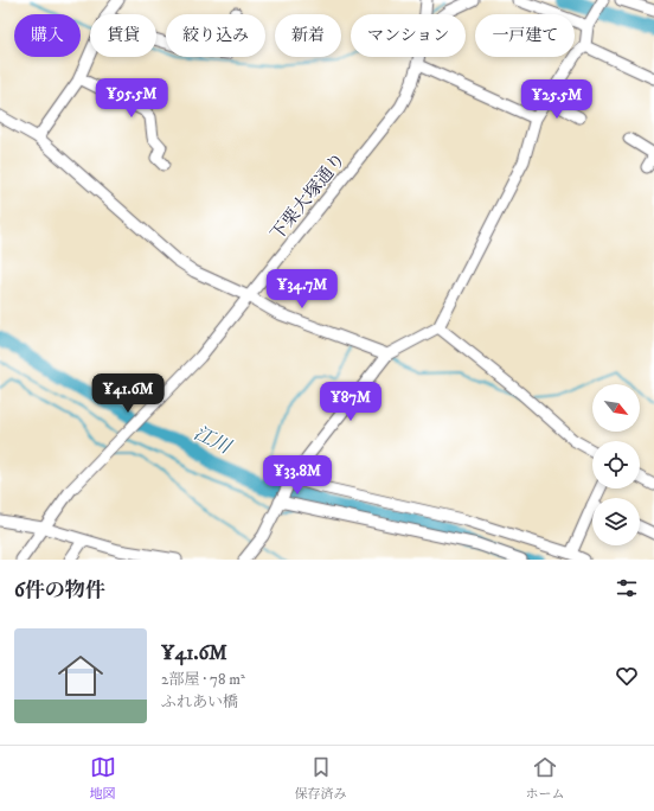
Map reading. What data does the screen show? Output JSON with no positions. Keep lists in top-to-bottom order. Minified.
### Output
{"streets":{"street":["下栗大塚通り"]},"water":["江川"],"north":"bottom right","page":{"chip":["購入","賃貸","絞り込み","新着","マンション","一戸建て"],"price":["¥95.5M","¥25.5M","¥34.7M","¥41.6M","¥87M","¥33.8M"],"heading":"6件の物件","list":[{"name":"¥41.6M","note":"2部屋 · 78 m² · ふれあい橋"}],"tabs":["地図","保存済み","ホーム"]}}
